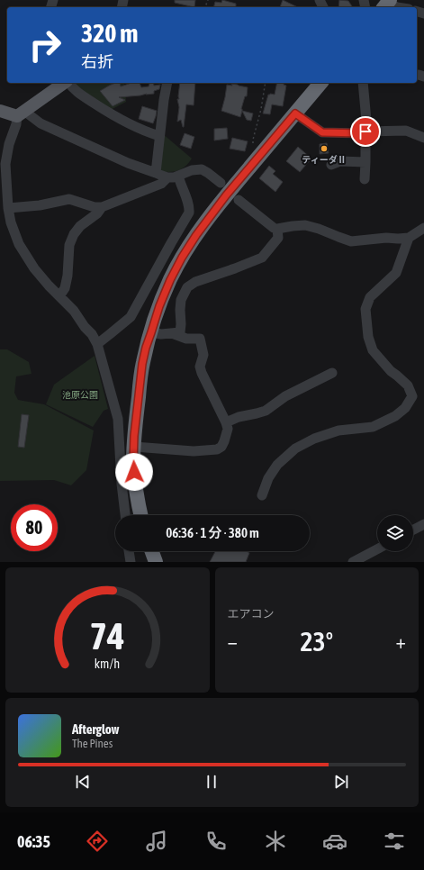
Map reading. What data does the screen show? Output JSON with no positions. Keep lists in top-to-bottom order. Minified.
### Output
{"parks":["池原公園"],"places":["ティーダⅡ"],"page":{"turn":["320 m","右折"],"limit":"80","trip":"06:36 · 1 分 · 380 m","tile":"エアコン","heat":["−","23°","+"],"song":["Afterglow","The Pines"],"tabs":"06:35","gauge":["74","km/h"]}}
